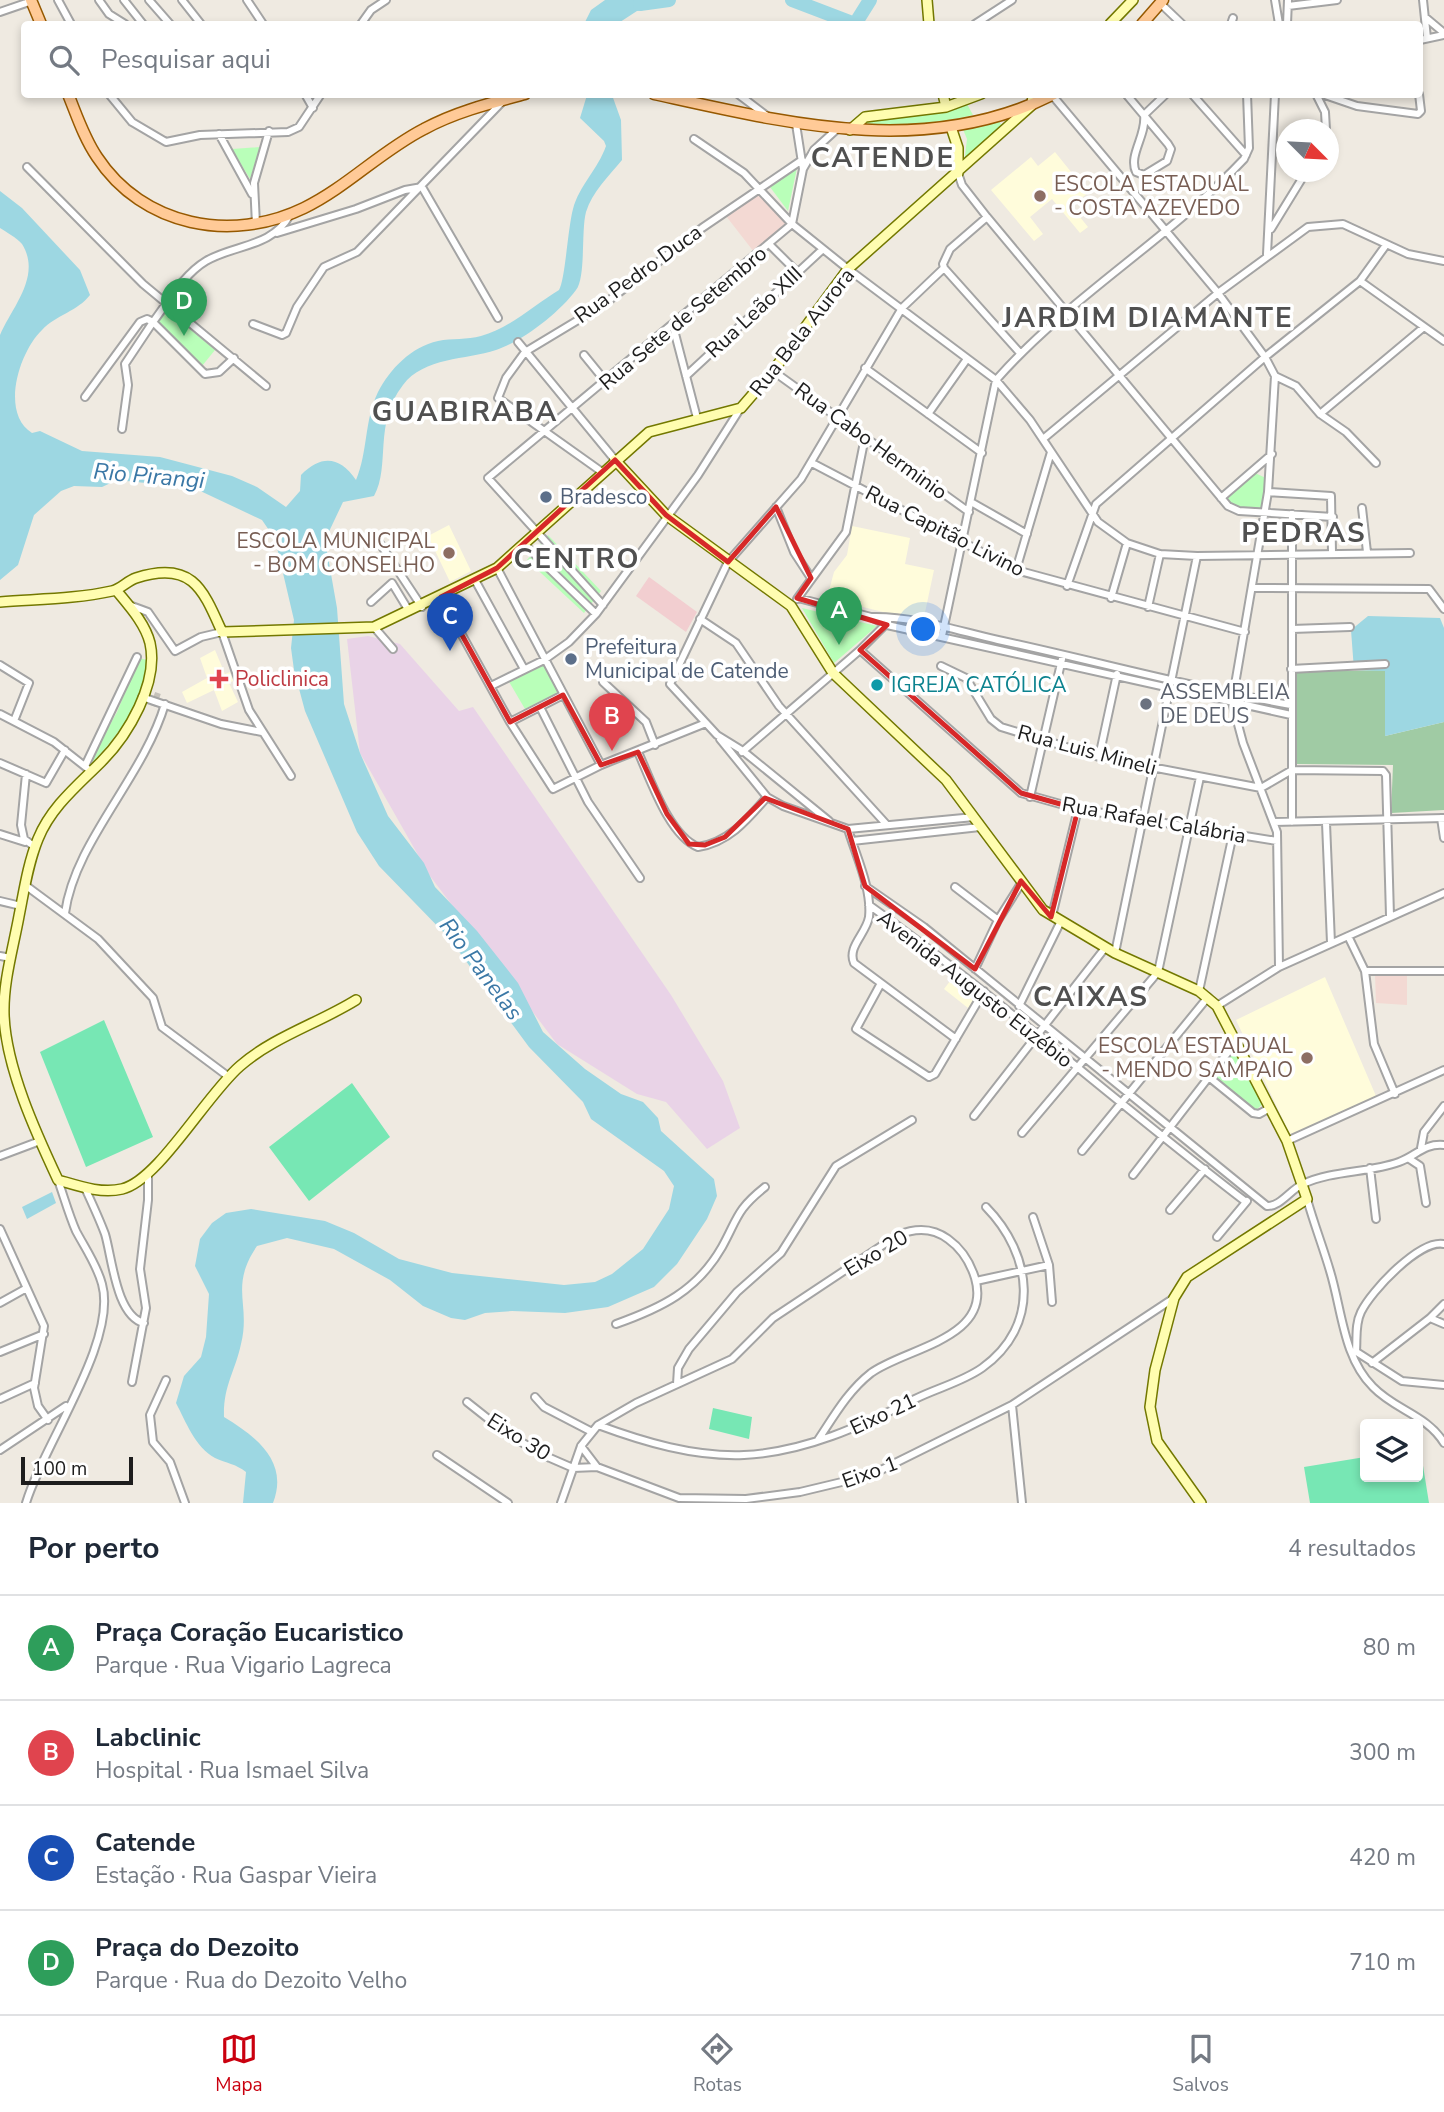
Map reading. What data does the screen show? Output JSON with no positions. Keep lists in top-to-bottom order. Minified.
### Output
{"streets":{"street":["Rua Pedro Duca","Rua Leão XIII","Rua Sete de Setembro","Rua Bela Aurora","Rua Cabo Herminio","Rua Capitão Livino","Rua Luis Mineli","Rua Rafael Calábria","Avenida Augusto Euzébio","Eixo 20","Eixo 21","Eixo 30","Eixo 1"]},"crossings":[["Rua Pedro Duca","Rua Sete de Setembro"],["Rua Sete de Setembro","Rua Bela Aurora"],["Rua Bela Aurora","Rua Cabo Herminio"],["Eixo 20","Eixo 21"]],"districts":["CATENDE","JARDIM DIAMANTE","GUABIRABA","PEDRAS","CENTRO","CAIXAS"],"water":["Rio Pirangi","Rio Panelas"],"places":{"other":["ESCOLA ESTADUAL - COSTA AZEVEDO","Bradesco","ESCOLA MUNICIPAL - BOM CONSELHO","Prefeitura Municipal de Catende","IGREJA CATÓLICA","ASSEMBLEIA DE DEUS","ESCOLA ESTADUAL - MENDO SAMPAIO"],"health":["Policlinica"]},"scale_bar":"100 m","north":"bottom right","page":{"search":"Pesquisar aqui","pins":["D","A","C","B"],"scale":"100 m","heading":["Por perto","4 resultados"],"list":[{"mark":"A","name":"Praça Coração Eucaristico","note":"Parque · Rua Vigario Lagreca","value":"80 m"},{"mark":"B","name":"Labclinic","note":"Hospital · Rua Ismael Silva","value":"300 m"},{"mark":"C","name":"Catende","note":"Estação · Rua Gaspar Vieira","value":"420 m"},{"mark":"D","name":"Praça do Dezoito","note":"Parque · Rua do Dezoito Velho","value":"710 m"}],"nav":["Mapa","Rotas","Salvos"]}}
